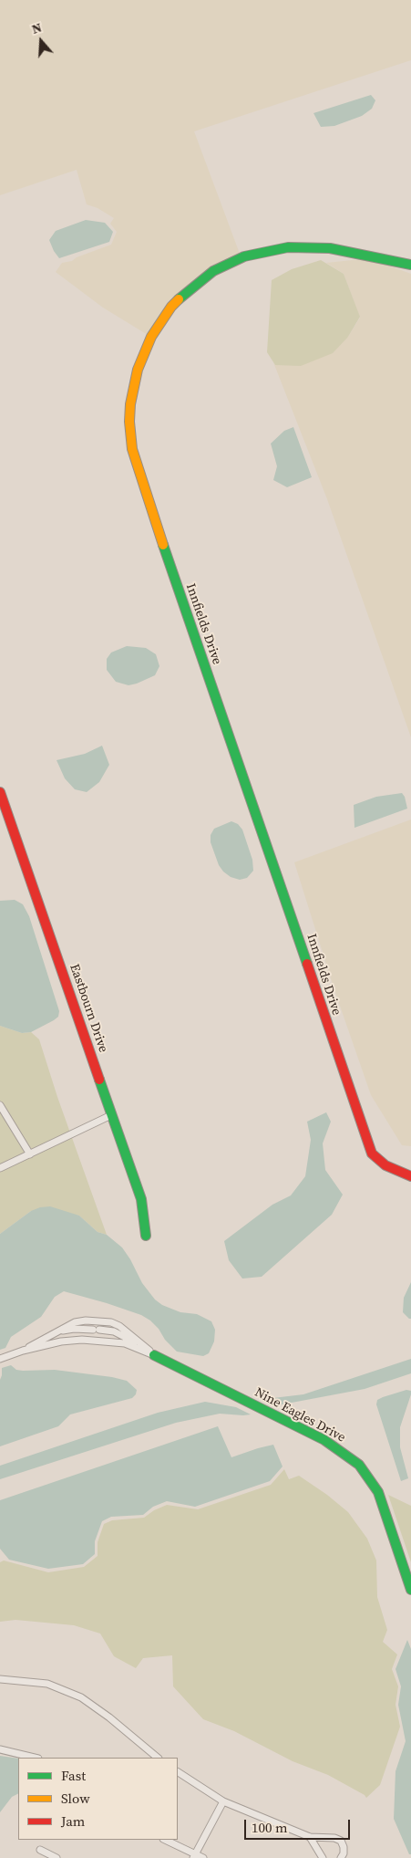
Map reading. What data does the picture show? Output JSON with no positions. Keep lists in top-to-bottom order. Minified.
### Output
{"streets":{"street":["Innfields Drive","Eastbourn Drive","Nine Eagles Drive"]},"legend":["Fast","Slow","Jam"],"scale_bar":"100 m","north":"top"}
